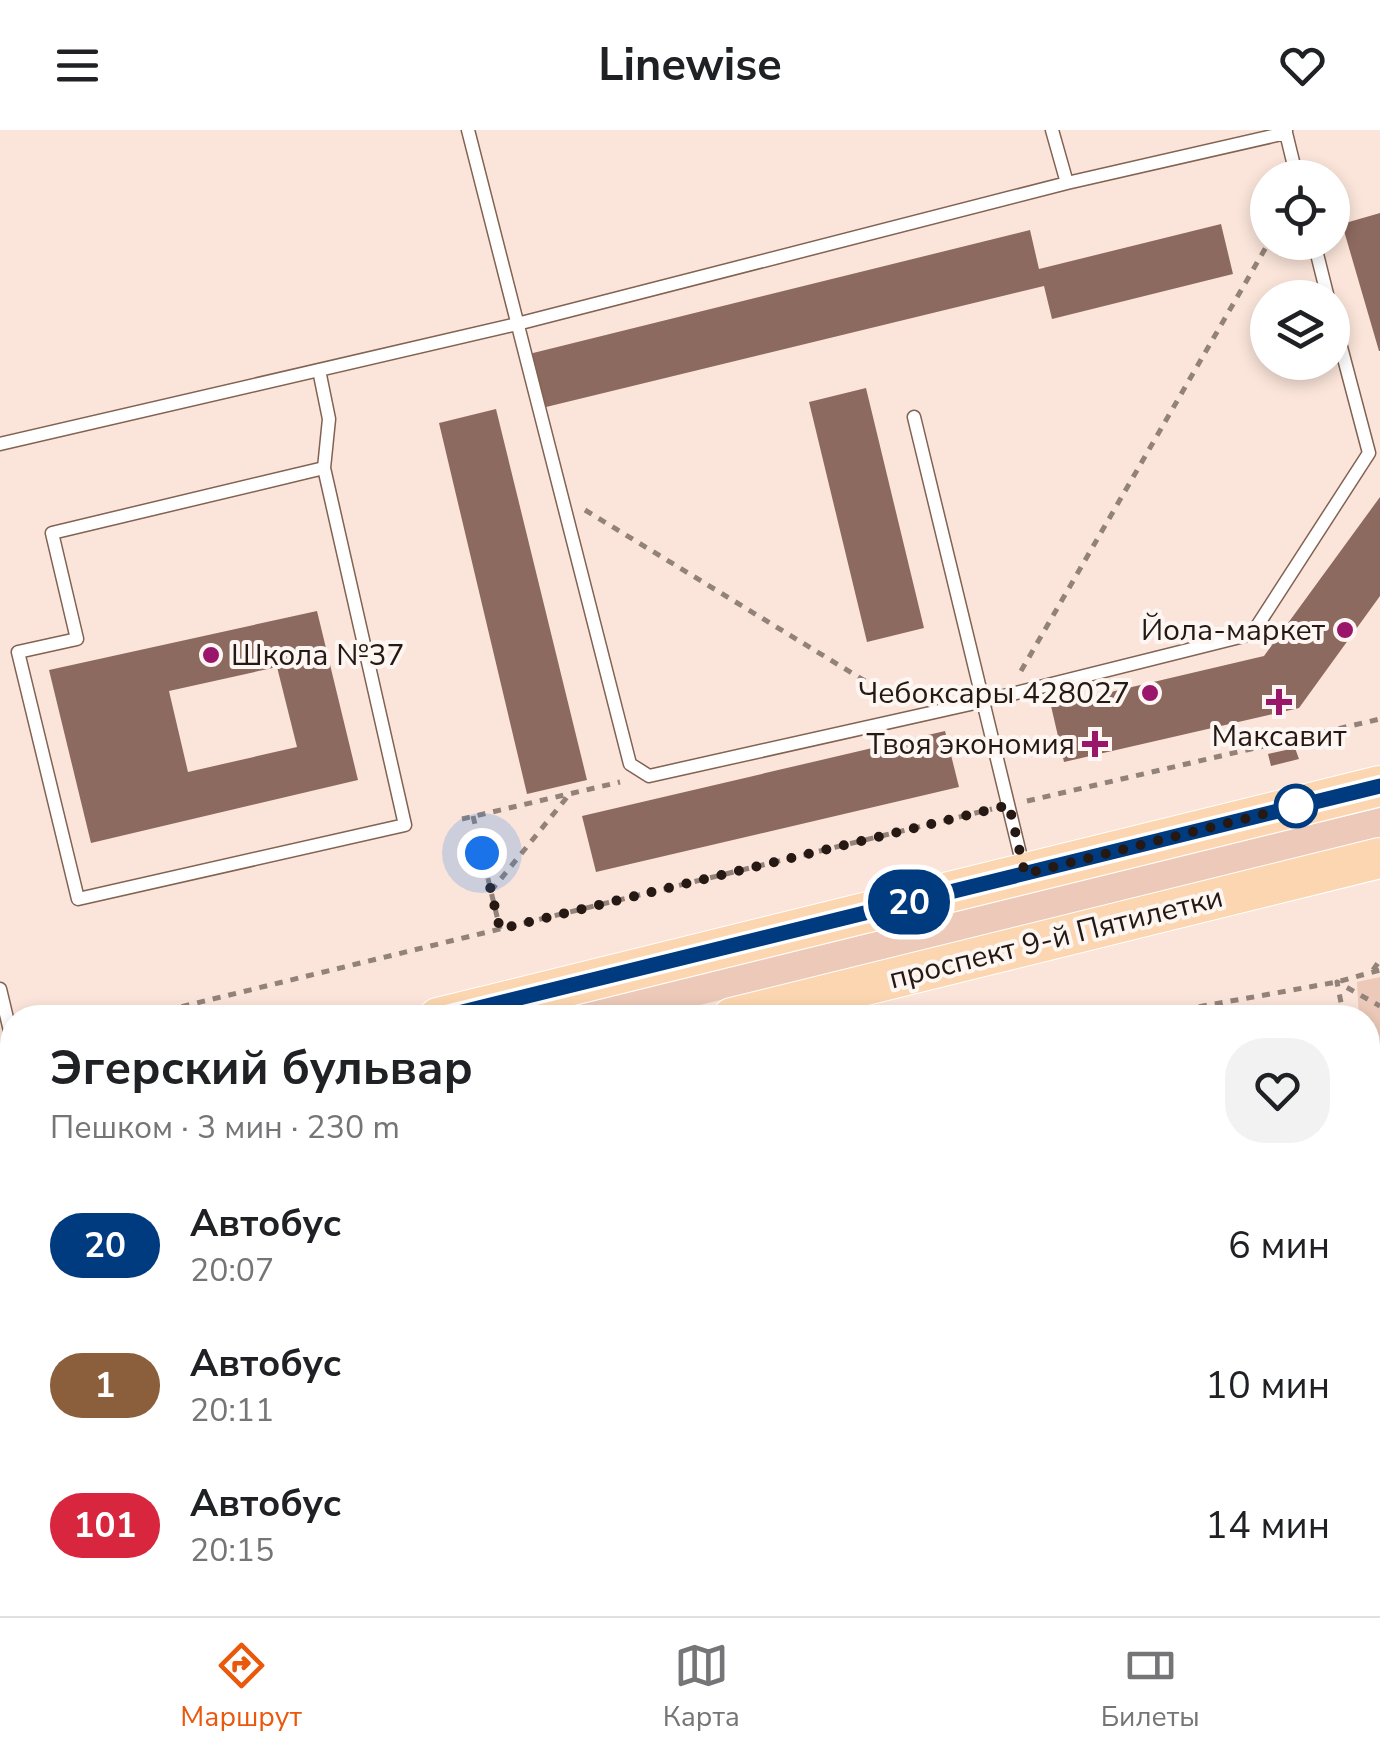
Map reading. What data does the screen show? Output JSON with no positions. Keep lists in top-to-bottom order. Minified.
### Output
{"streets":{"main road":["проспект 9-й Пятилетки"]},"places":{"other":["Йола-маркет","Школа №37","Чебоксары 428027"],"health":["Максавит","Твоя экономия"]},"lines":["bus line 20"],"page":{"header":"Linewise","on_map":"20","heading":["Эгерский бульвар","Пешком · 3 мин · 230 m"],"list":[{"mark":"20","name":"Автобус","note":"20:07","value":"6 мин"},{"mark":"1","name":"Автобус","note":"20:11","value":"10 мин"},{"mark":"101","name":"Автобус","note":"20:15","value":"14 мин"}],"tabs":["Маршрут","Карта","Билеты"]}}
